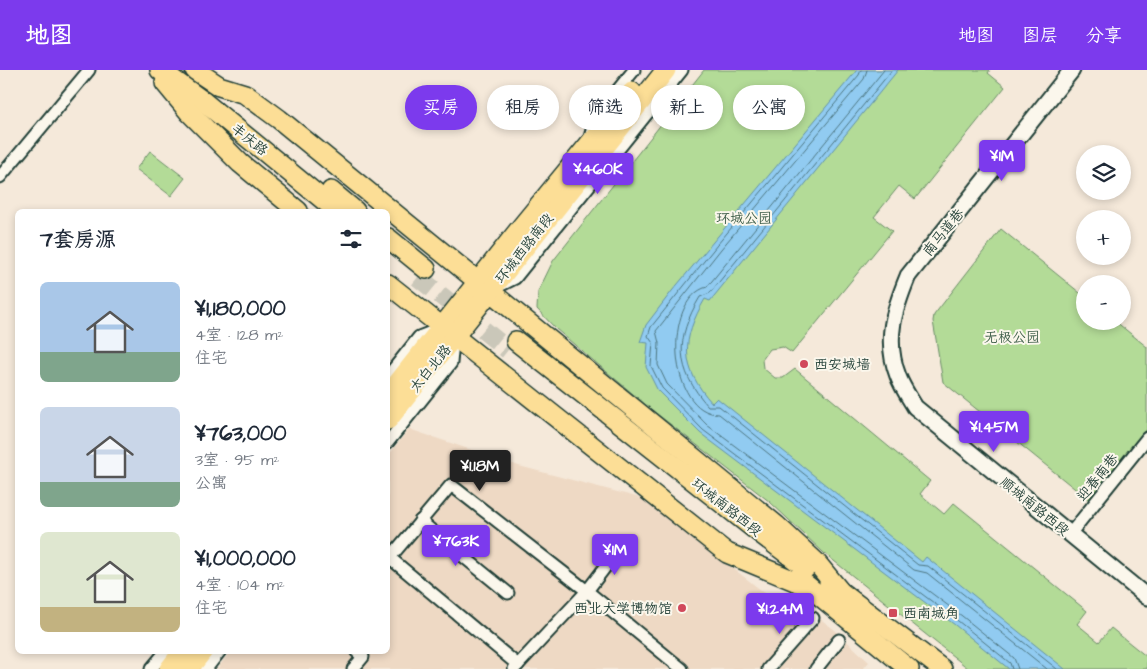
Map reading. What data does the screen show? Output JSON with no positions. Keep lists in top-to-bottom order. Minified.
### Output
{"streets":{"main road":["丰庆路","环城西路南段","太白北路","环城南路西段"],"street":["南马道巷","迎春南巷","顺城南路西段"]},"crossings":[["南马道巷","顺城南路西段"],["环城西路南段","太白北路"],["迎春南巷","顺城南路西段"]],"parks":["环城公园","无极公园"],"places":{"other":["西安城墙","西北大学博物馆"],"transit":["西南城角"]},"page":{"header":"地图","nav":["地图","图层","分享"],"chip":["买房","租房","筛选","新上","公寓"],"price":["¥1M","¥460K","¥1.45M","¥1.18M","¥763K","¥1M","¥1.24M"],"map_buttons":["+","−"],"heading":"7套房源","list":[{"name":"¥1,180,000","note":"4室 · 128 m² · 住宅"},{"name":"¥763,000","note":"3室 · 95 m² · 公寓"},{"name":"¥1,000,000","note":"4室 · 104 m² · 住宅"}]}}
